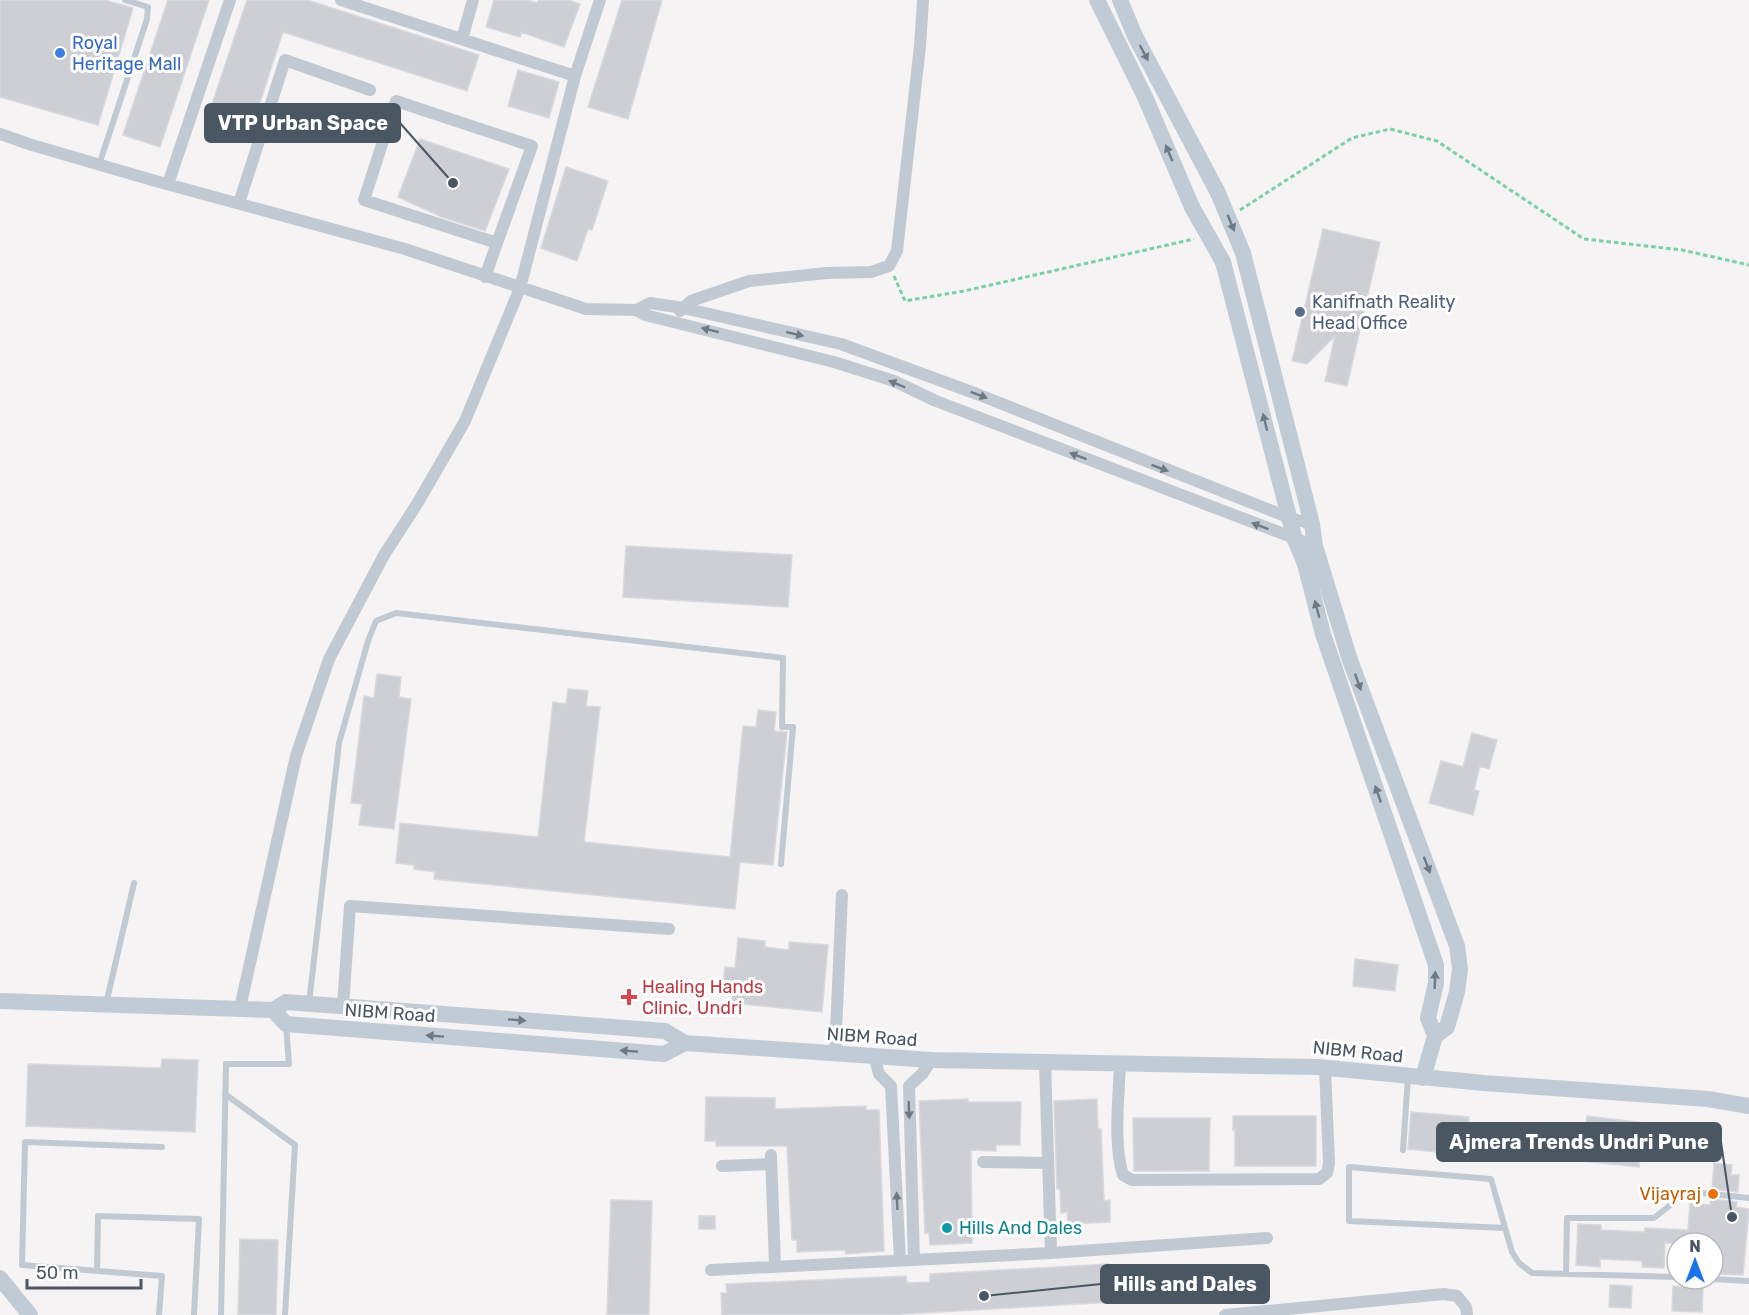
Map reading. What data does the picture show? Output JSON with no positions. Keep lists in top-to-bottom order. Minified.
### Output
{"streets":{"street":["NIBM Road"]},"places":{"other":["Royal Heritage Mall","VTP Urban Space","Kanifnath Reality Head Office","Vijayraj","Ajmera Trends Undri Pune","Hills And Dales","Hills and Dales"],"health":["Healing Hands Clinic, Undri"]},"scale_bar":"50 m","north":"top"}
